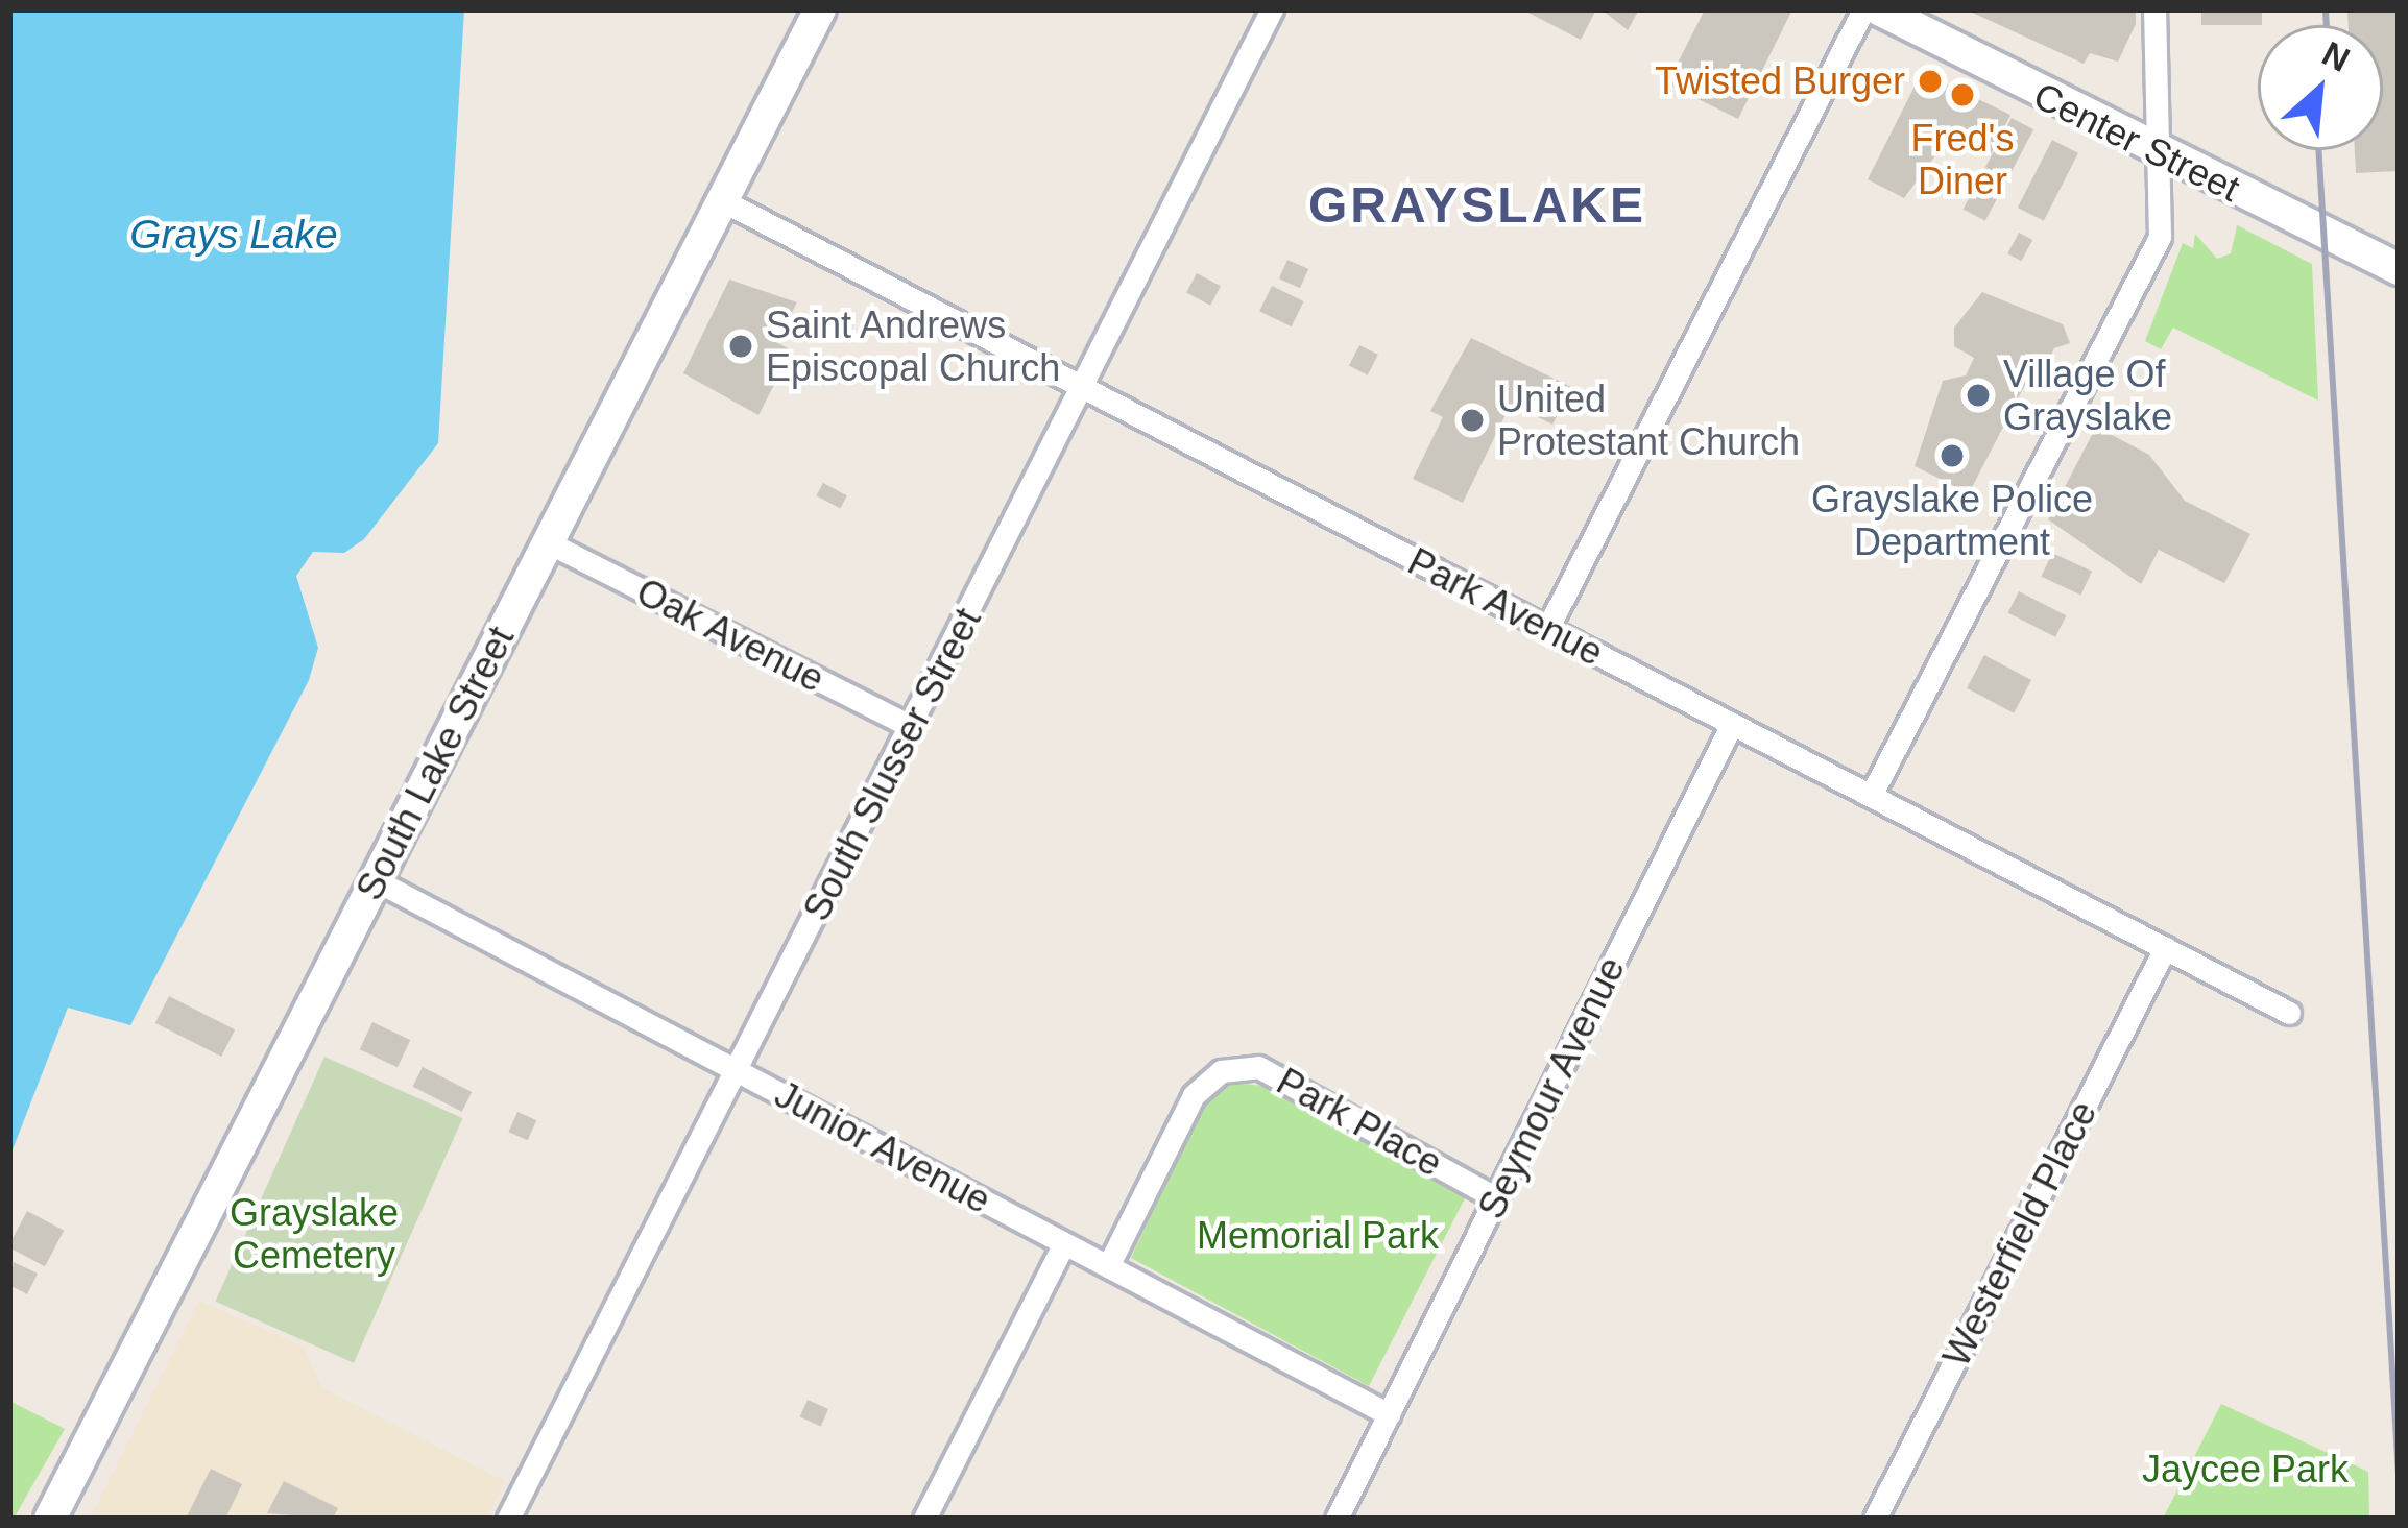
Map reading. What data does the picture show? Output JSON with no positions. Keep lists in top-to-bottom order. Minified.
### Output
{"streets":{"street":["Center Street","Park Avenue","Oak Avenue","South Lake Street","South Slusser Street","Seymour Avenue","Park Place","Junior Avenue","Westerfield Place"]},"crossings":[["Park Avenue","South Lake Street"],["Park Avenue","South Slusser Street"],["Park Avenue","Seymour Avenue"],["Park Avenue","Westerfield Place"],["Oak Avenue","South Lake Street"],["Oak Avenue","South Slusser Street"],["South Lake Street","Junior Avenue"],["South Slusser Street","Junior Avenue"],["Seymour Avenue","Park Place"],["Seymour Avenue","Junior Avenue"],["Park Place","Junior Avenue"]],"districts":["GRAYSLAKE"],"water":["Grays Lake"],"parks":["Grayslake Cemetery","Memorial Park","Jaycee Park"],"places":["Twisted Burger","Fred's Diner","Saint Andrews Episcopal Church","Village Of Grayslake","United Protestant Church","Grayslake Police Department"],"north":"top right"}
